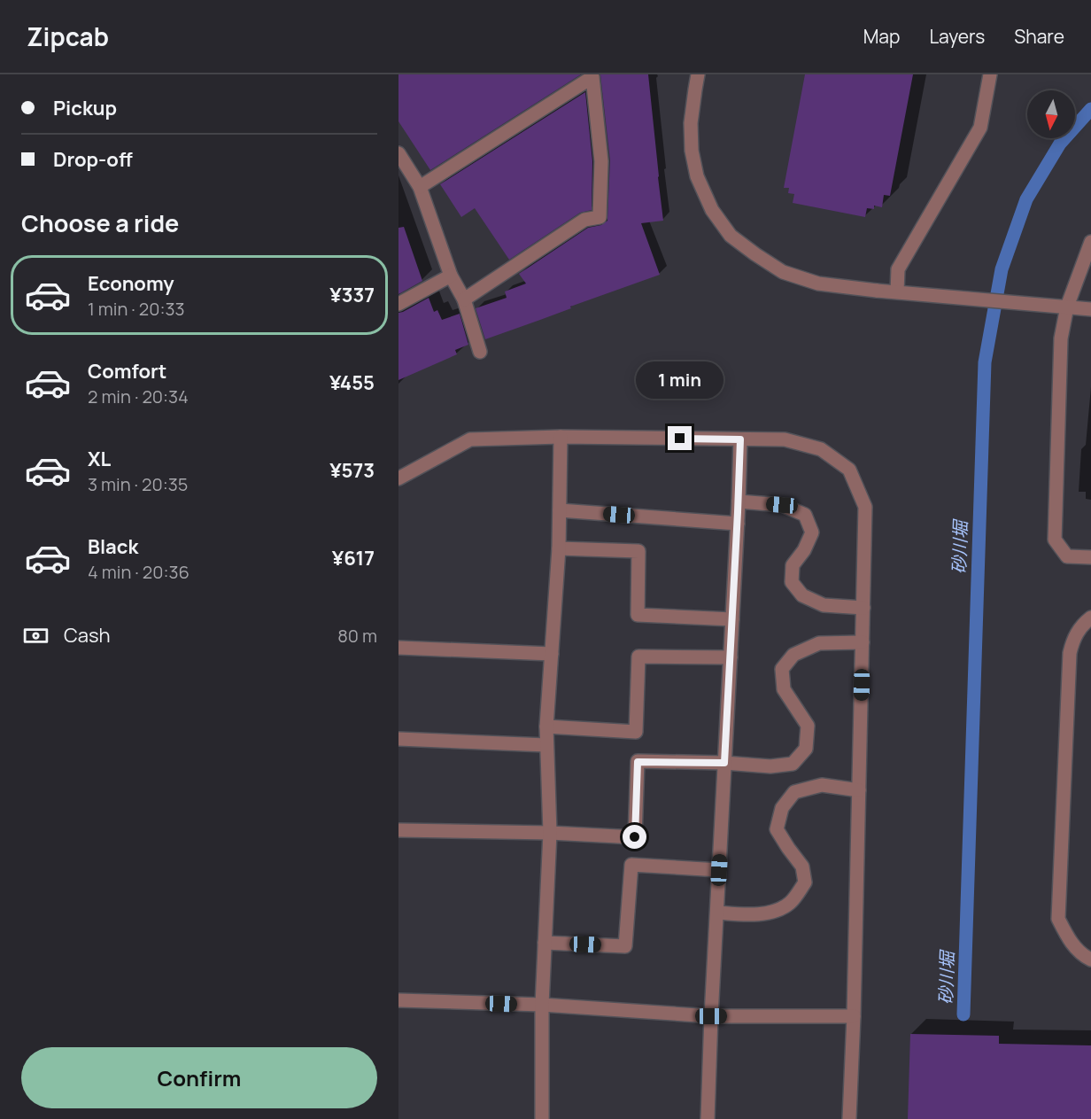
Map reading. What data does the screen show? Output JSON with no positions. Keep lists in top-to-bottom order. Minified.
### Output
{"water":["砂川堀"],"north":"bottom","page":{"header":"Zipcab","nav":["Map","Layers","Share"],"banner":["Pickup","Drop-off"],"heading":"Choose a ride","list":[{"name":"Economy","note":"1 min · 20:33","value":"¥337"},{"name":"Comfort","note":"2 min · 20:34","value":"¥455"},{"name":"XL","note":"3 min · 20:35","value":"¥573"},{"name":"Black","note":"4 min · 20:36","value":"¥617"}],"bubble":"1 min","pay":["Cash","80 m"],"buttons":"Confirm"}}
